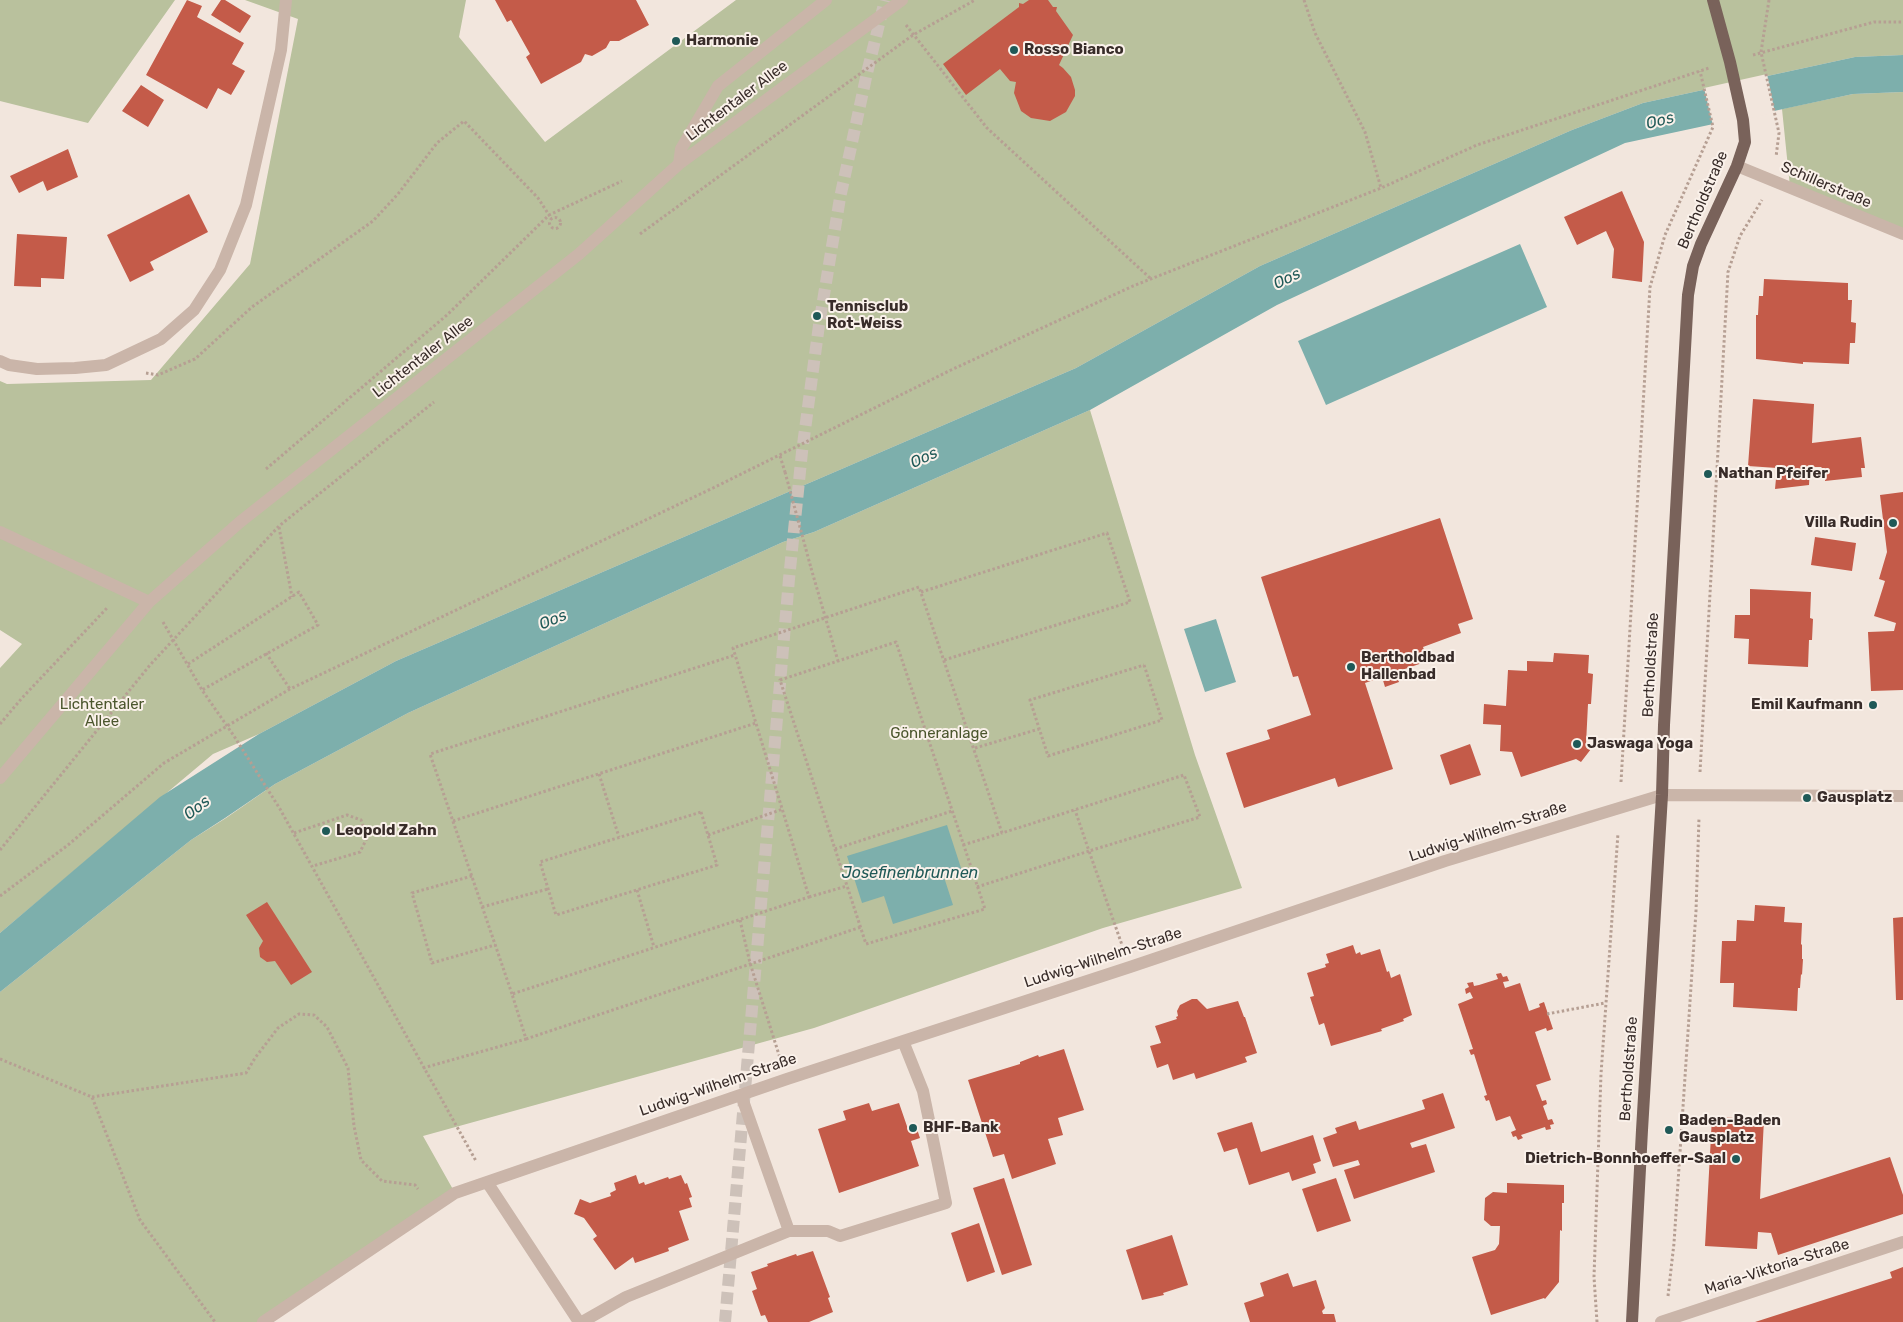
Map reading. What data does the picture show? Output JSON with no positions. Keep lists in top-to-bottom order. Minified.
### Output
{"streets":{"main road":["Bertholdstraße"],"street":["Lichtentaler Allee","Schillerstraße","Ludwig-Wilhelm-Straße","Maria-Viktoria-Straße"]},"crossings":[["Schillerstraße","Bertholdstraße"],["Bertholdstraße","Ludwig-Wilhelm-Straße"]],"water":["Oos","Josefinenbrunnen"],"parks":["Lichtentaler Allee","Gönneranlage"],"places":["Harmonie","Rosso Bianco","Tennisclub Rot-Weiss","Nathan Pfeifer","Villa Rudin","Bertholdbad Hallenbad","Emil Kaufmann","Jaswaga Yoga","Gausplatz","Leopold Zahn","BHF-Bank","Baden-Baden Gausplatz","Dietrich-Bonnhoeffer-Saal"]}
